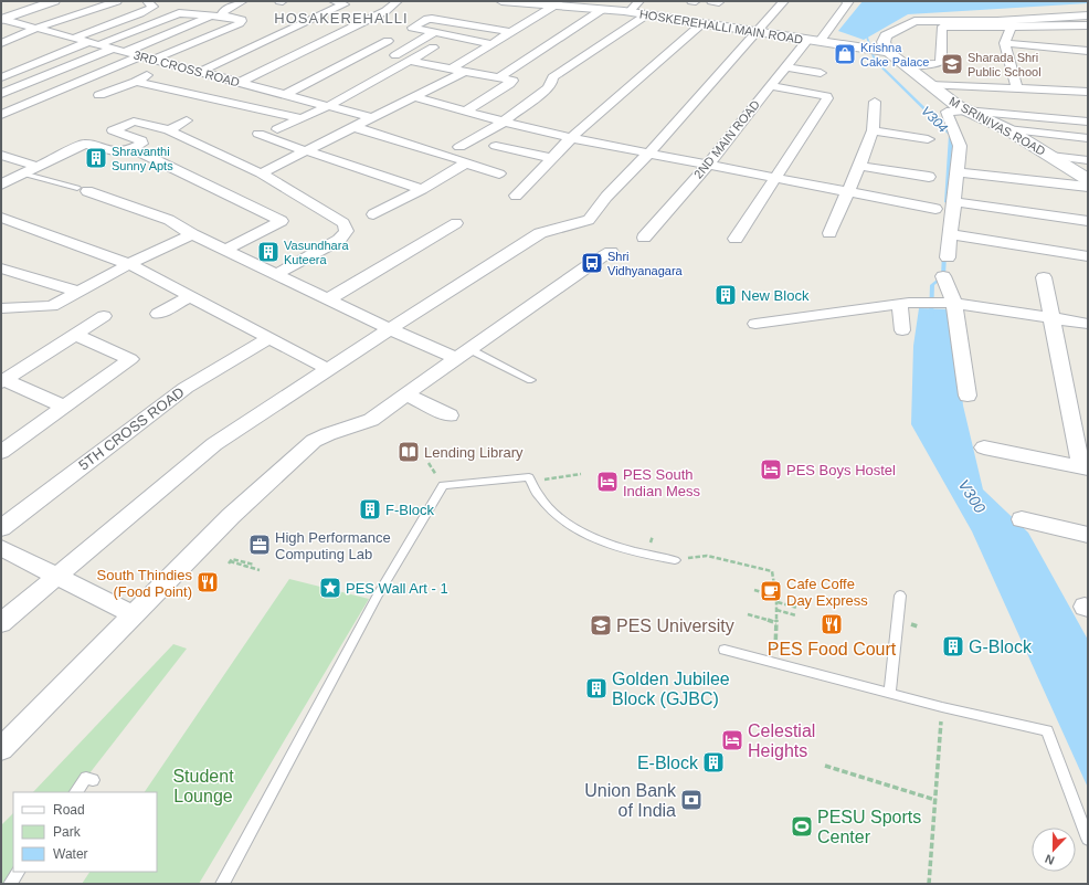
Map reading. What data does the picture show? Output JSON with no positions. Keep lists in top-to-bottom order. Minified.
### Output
{"streets":{"street":["HOSKEREHALLI MAIN ROAD","3RD CROSS ROAD","M SRINIVAS ROAD","2ND MAIN ROAD","5TH CROSS ROAD"]},"crossings":[["HOSKEREHALLI MAIN ROAD","M SRINIVAS ROAD"],["HOSKEREHALLI MAIN ROAD","2ND MAIN ROAD"]],"districts":["HOSAKEREHALLI"],"water":["V304","V300"],"parks":["Student Lounge"],"places":{"shop":["Krishna Cake Palace"],"school or university":["Sharada Shri Public School","PES University"],"building":["Shravanthi Sunny Apts","Vasundhara Kuteera","New Block","F-Block","G-Block","Golden Jubilee Block (GJBC)","E-Block"],"bus stop":["Shri Vidhyanagara"],"library":["Lending Library"],"hotel":["PES Boys Hostel","PES South Indian Mess","Celestial Heights"],"office":["High Performance Computing Lab"],"restaurant":["South Thindies (Food Point)","PES Food Court"],"place":["PES Wall Art - 1"],"cafe":["Cafe Coffe Day Express"],"bank":["Union Bank of India"],"sports":["PESU Sports Center"]},"legend":["Road","Park","Water"],"north":"bottom"}
